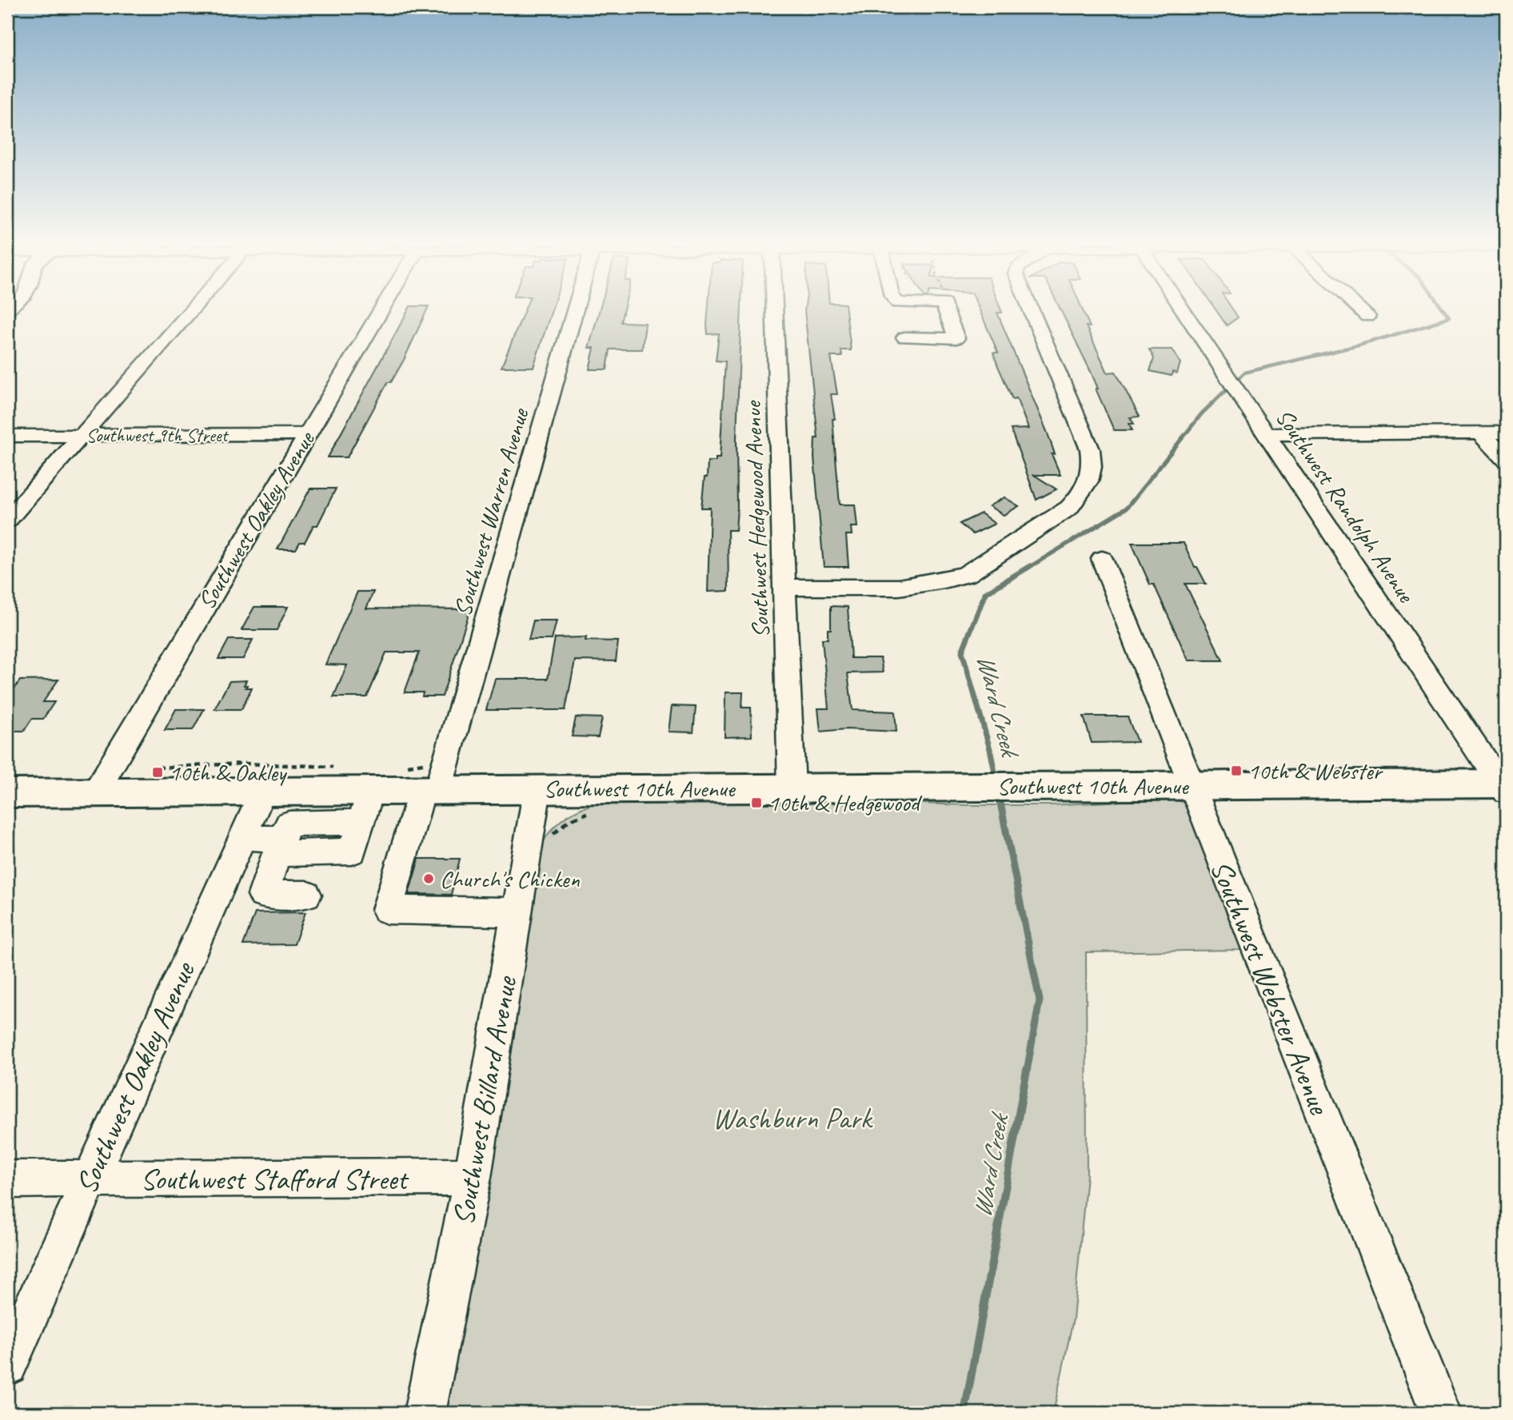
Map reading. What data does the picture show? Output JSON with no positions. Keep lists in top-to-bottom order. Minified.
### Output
{"streets":{"main road":["Southwest 10th Avenue"],"street":["Southwest 9th Street","Southwest Randolph Avenue","Southwest Warren Avenue","Southwest Hedgewood Avenue","Southwest Oakley Avenue","Southwest Webster Avenue","Southwest Billard Avenue","Southwest Stafford Street"]},"crossings":[["Southwest 9th Street","Southwest Oakley Avenue"],["Southwest Randolph Avenue","Southwest 10th Avenue"],["Southwest Warren Avenue","Southwest 10th Avenue"],["Southwest Warren Avenue","Southwest Billard Avenue"],["Southwest Hedgewood Avenue","Southwest 10th Avenue"],["Southwest Oakley Avenue","Southwest 10th Avenue"],["Southwest Oakley Avenue","Southwest Stafford Street"],["Southwest 10th Avenue","Southwest Webster Avenue"],["Southwest 10th Avenue","Southwest Billard Avenue"],["Southwest Billard Avenue","Southwest Stafford Street"]],"water":["Ward Creek"],"parks":["Washburn Park"],"places":{"transit":["10th & Webster","10th & Oakley","10th & Hedgewood"],"other":["Church's Chicken"]}}
